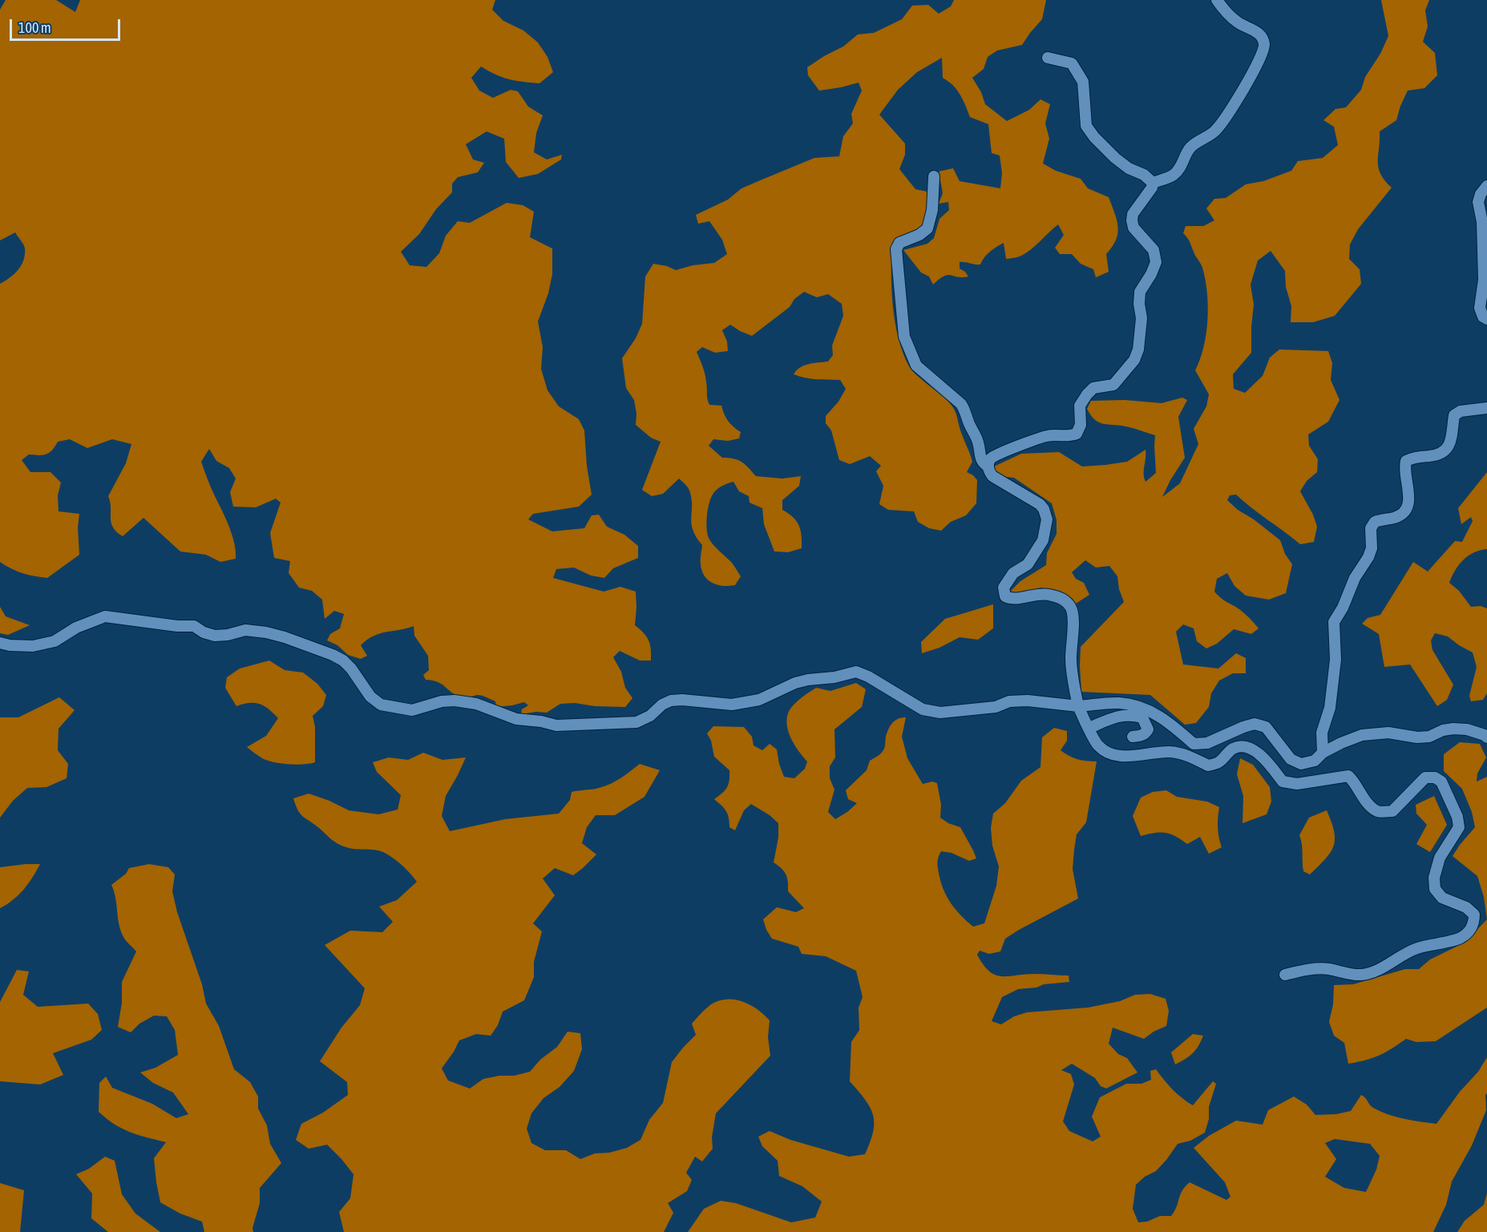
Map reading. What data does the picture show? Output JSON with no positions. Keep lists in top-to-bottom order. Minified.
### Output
{"scale_bar":"100 m"}
